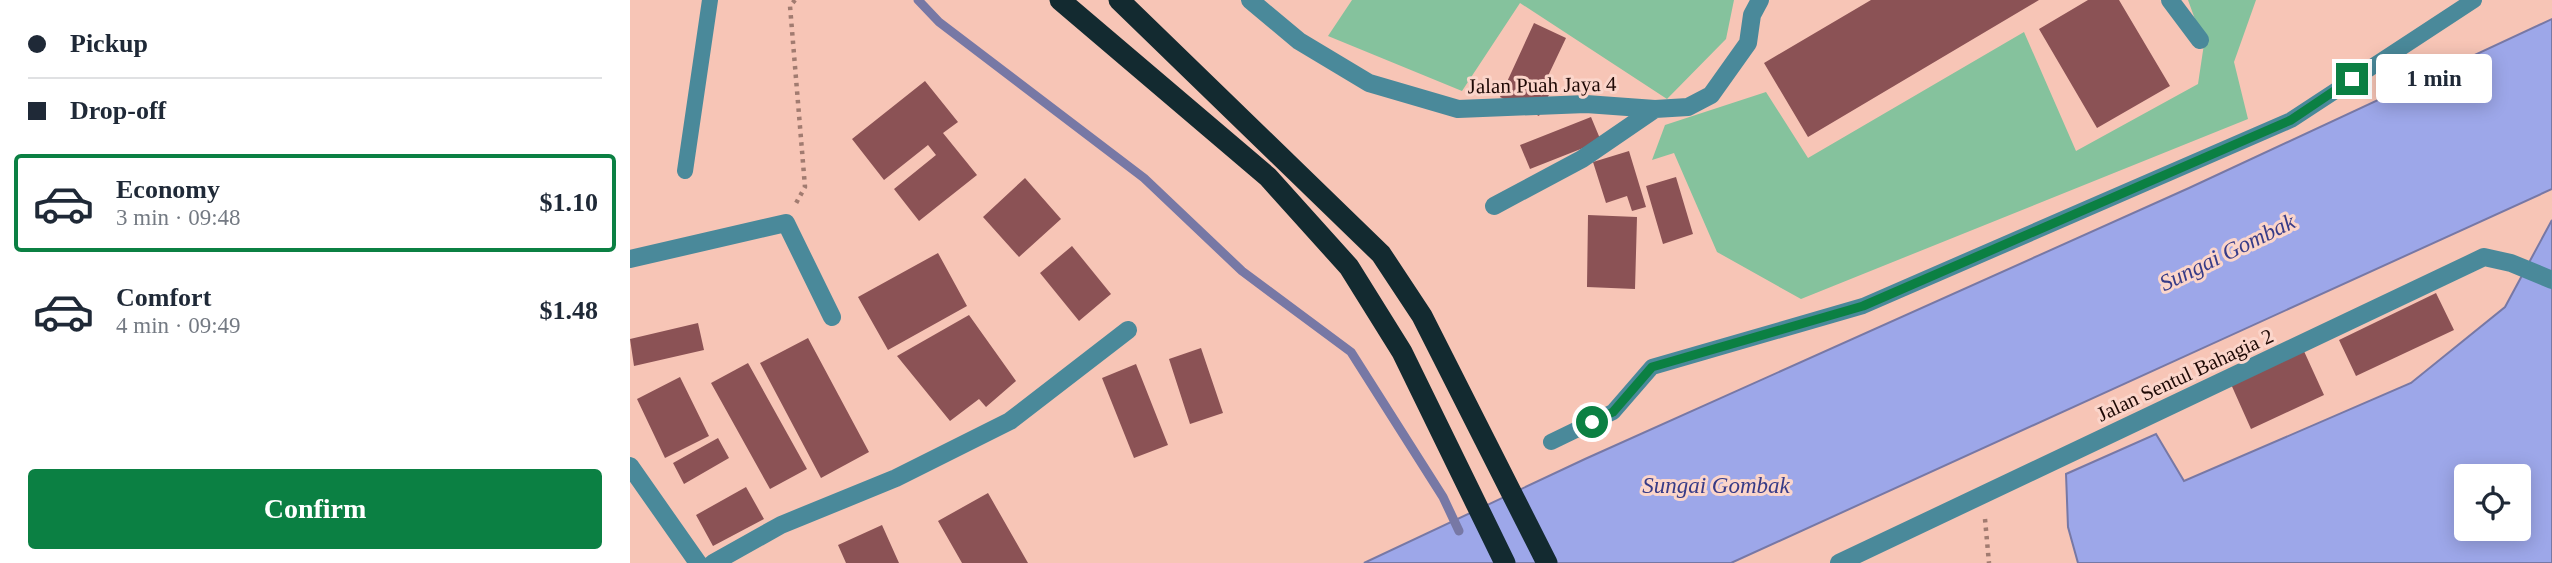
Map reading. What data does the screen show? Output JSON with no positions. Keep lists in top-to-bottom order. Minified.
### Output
{"streets":{"street":["Jalan Puah Jaya 4","Jalan Sentul Bahagia 2"]},"water":["Sungai Gombak"],"page":{"banner":["Pickup","Drop-off"],"bubble":"1 min","list":[{"name":"Economy","note":"3 min · 09:48","value":"$1.10"},{"name":"Comfort","note":"4 min · 09:49","value":"$1.48"}],"buttons":"Confirm"}}
